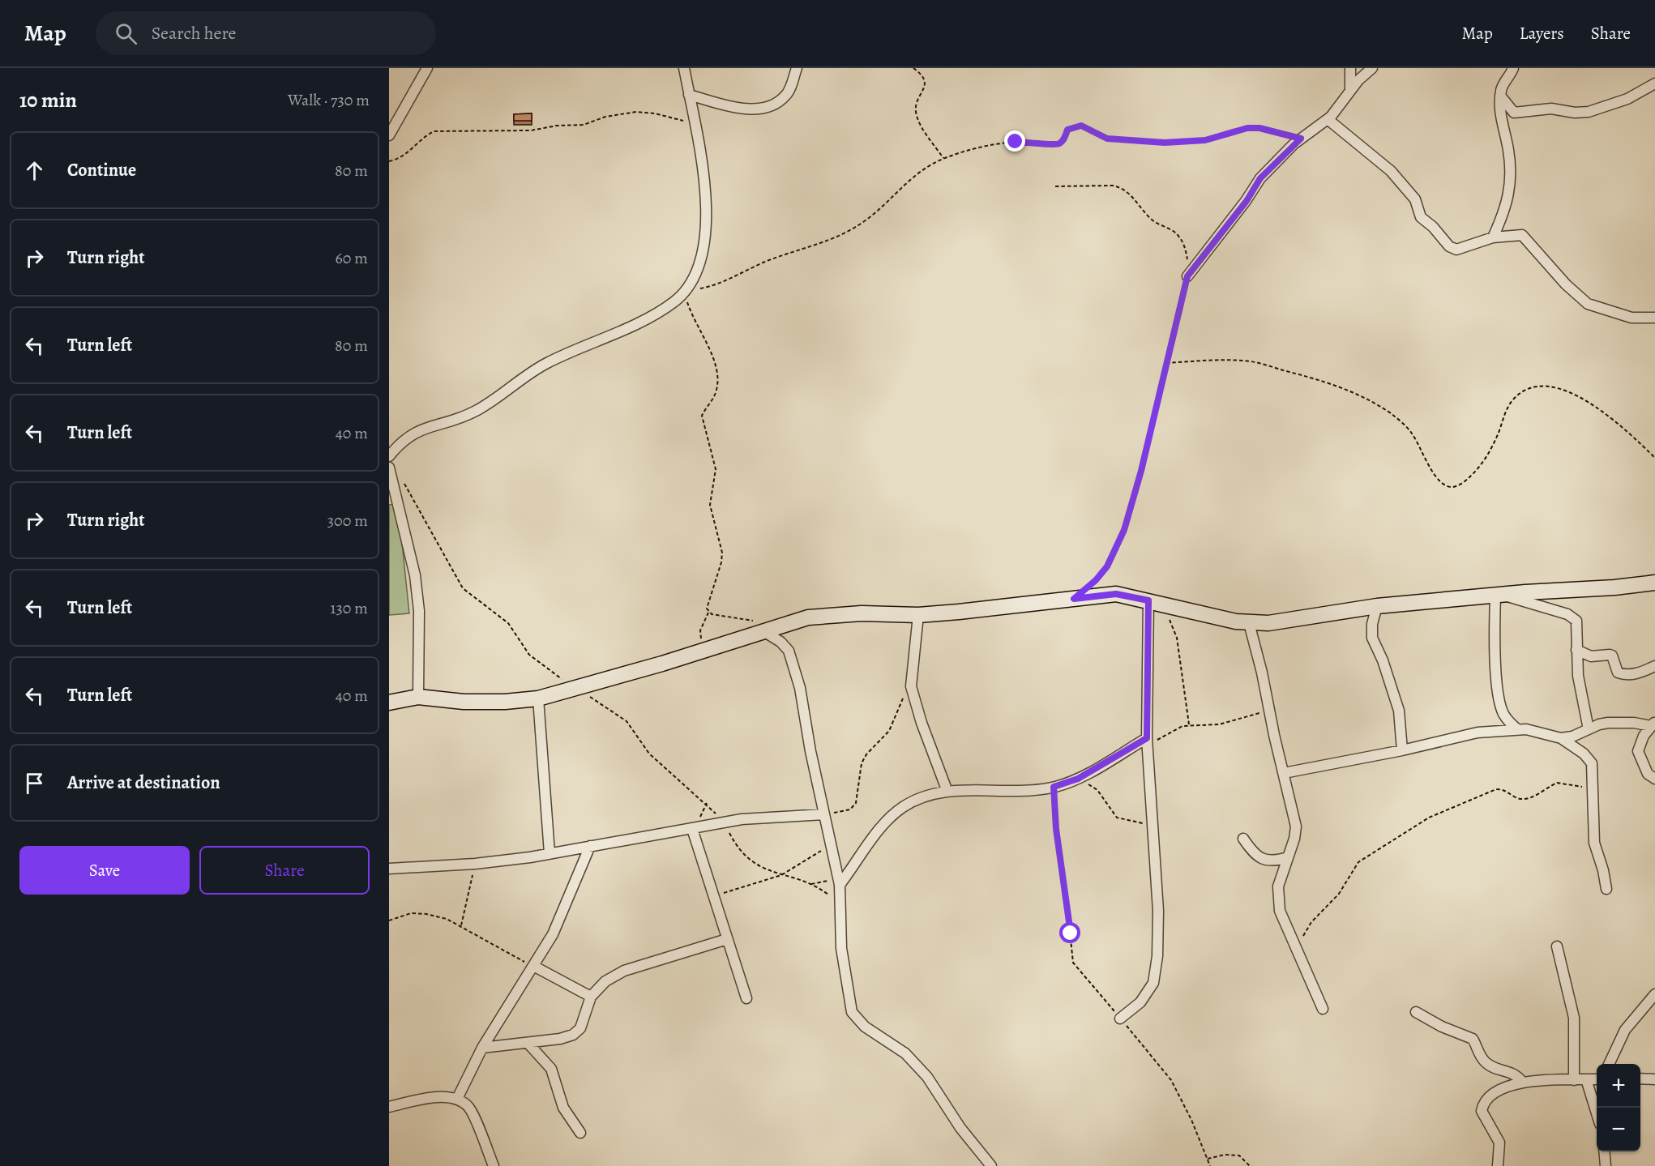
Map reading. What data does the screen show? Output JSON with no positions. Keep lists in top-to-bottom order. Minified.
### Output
{"page":{"header":"Map","search":"Search here","nav":["Map","Layers","Share"],"heading":["10 min","Walk · 730 m"],"list":[["Continue","80 m"],["Turn right","60 m"],["Turn left","80 m"],["Turn left","40 m"],["Turn right","300 m"],["Turn left","130 m"],["Turn left","40 m"],"Arrive at destination"],"buttons":["Save","Share"],"map_buttons":["+","−"]}}
